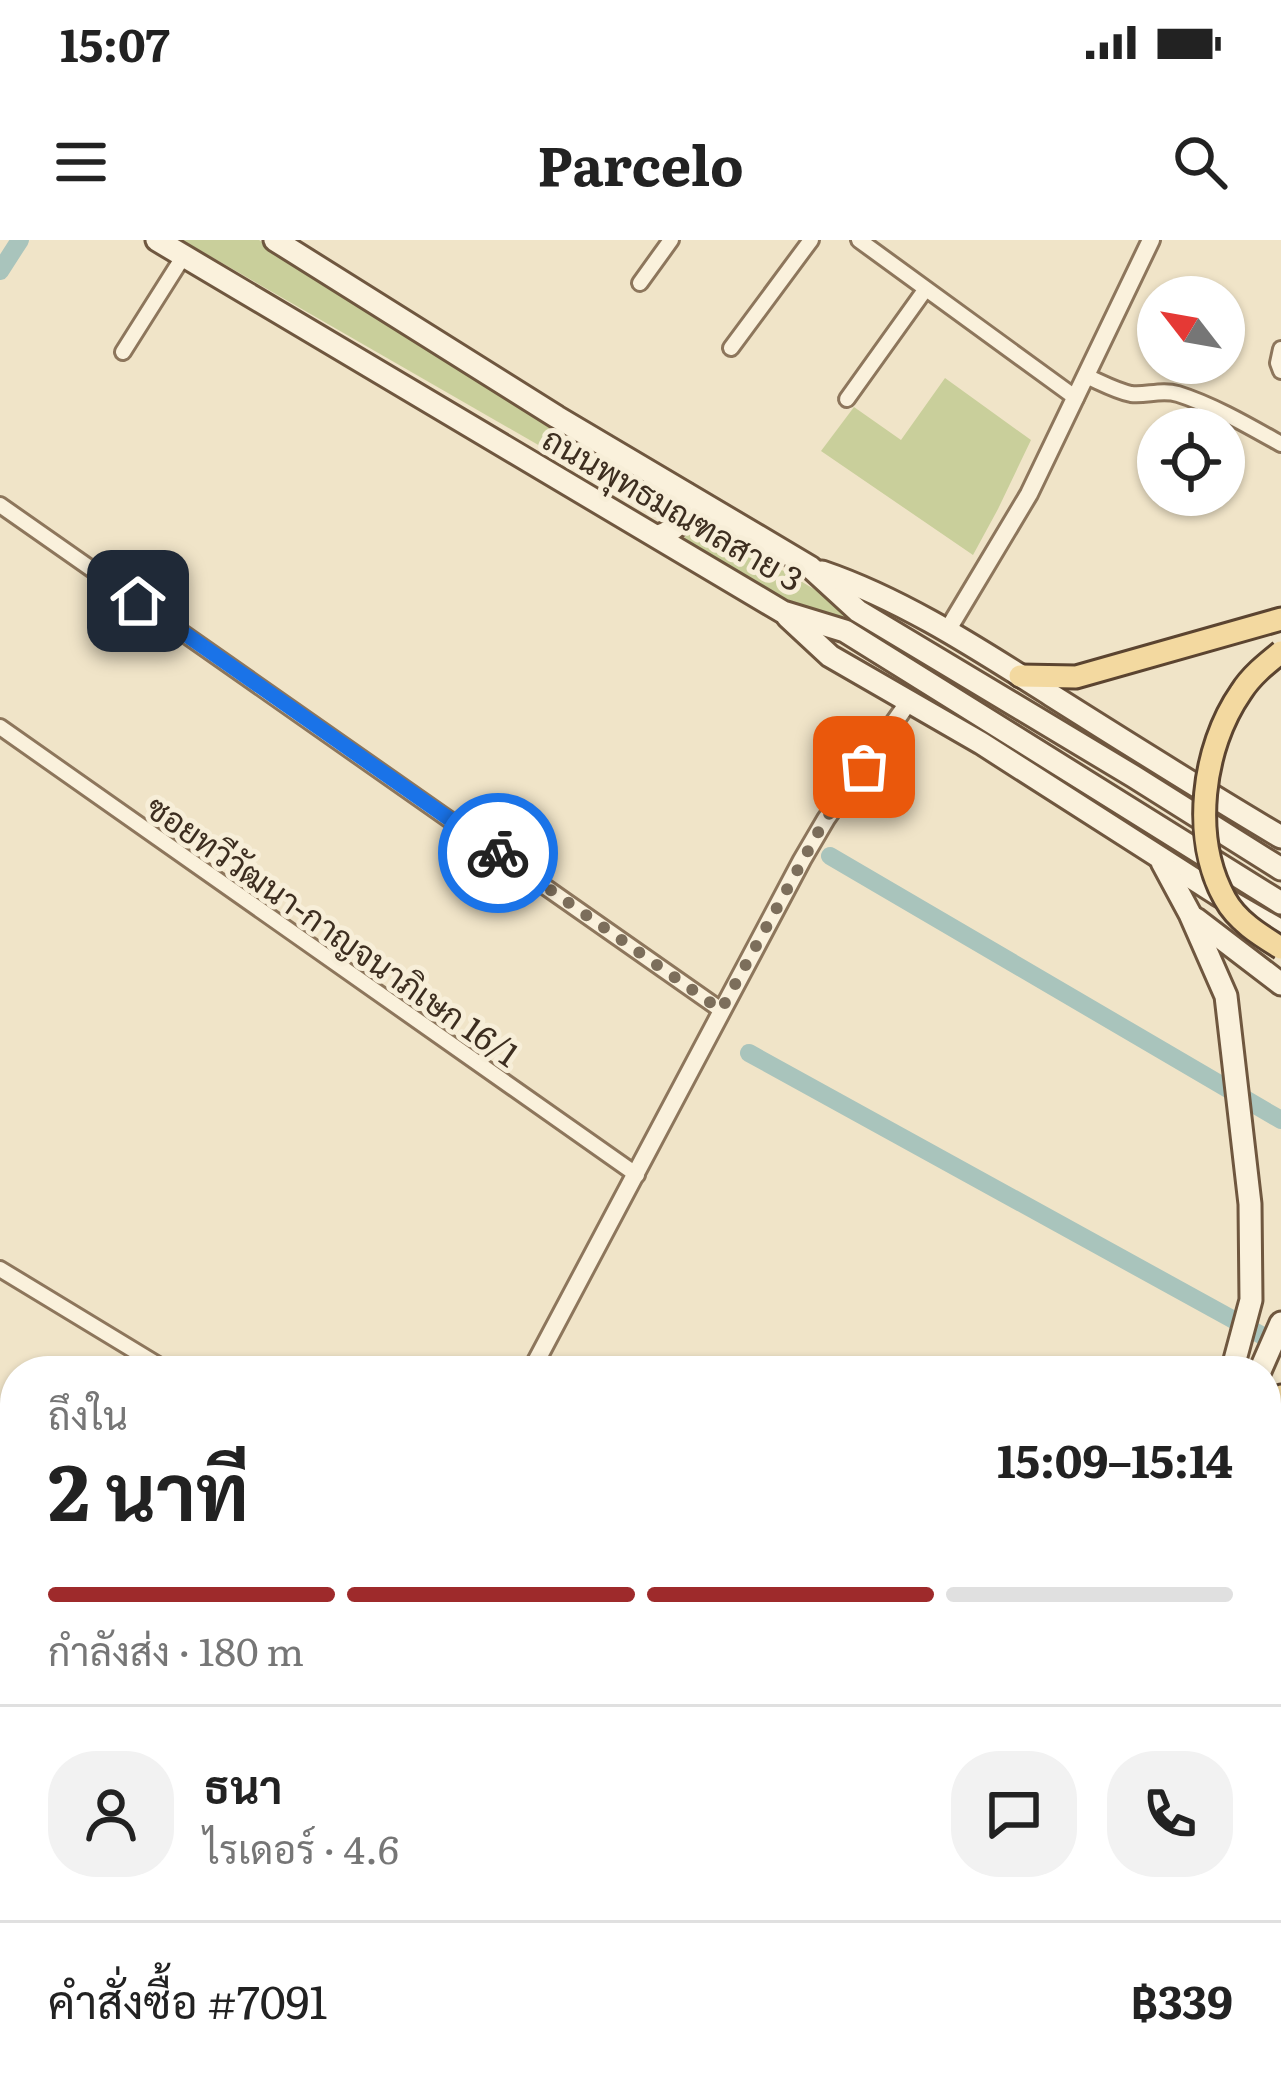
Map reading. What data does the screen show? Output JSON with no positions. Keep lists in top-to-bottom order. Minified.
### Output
{"streets":{"main road":["ถนนพุทธมณฑลสาย 3"],"street":["ซอยทวีวัฒนา-กาญจนาภิเษก 16/1"]},"north":"top left","page":{"status":"15:07","header":"Parcelo","heading":["2 นาที","ถึงใน","15:09–15:14"],"panel":["ธนา","ไรเดอร์ · 4.6","คำสั่งซื้อ #7091","฿339"],"bar":"กำลังส่ง · 180 m"}}
